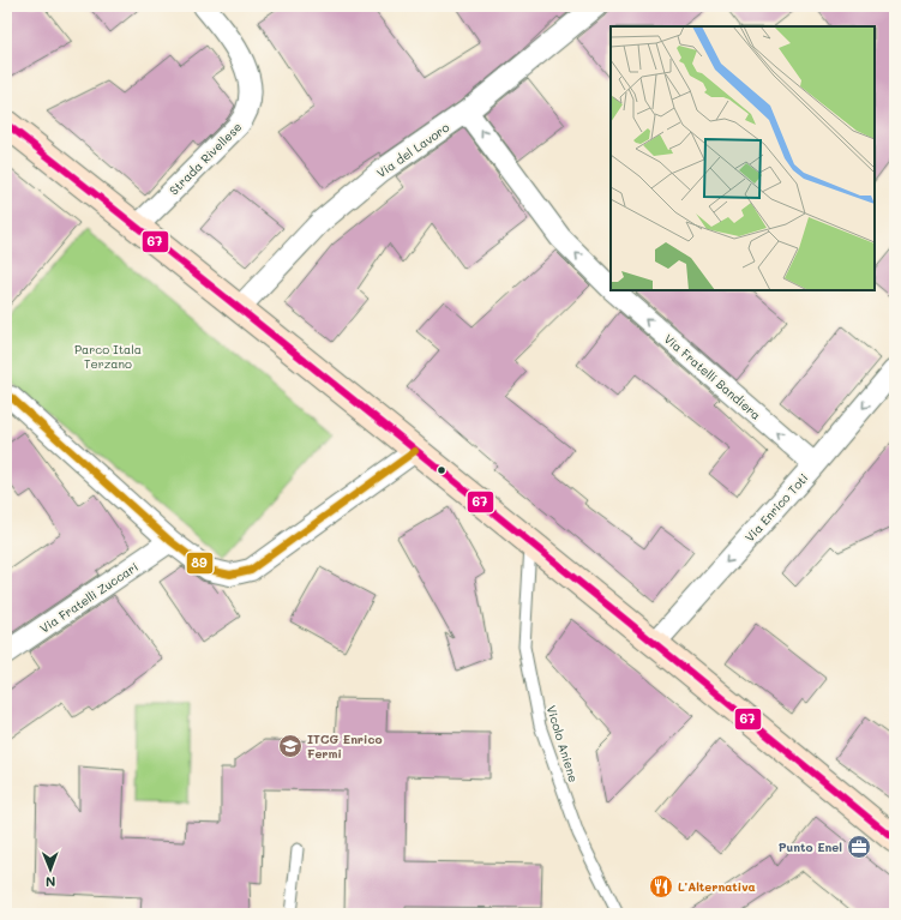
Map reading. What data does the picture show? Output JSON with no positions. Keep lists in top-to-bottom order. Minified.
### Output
{"streets":{"street":["Via del Lavoro","Strada Rivellese","Via Fratelli Bandiera","Via Enrico Toti","Via Fratelli Zuccari"],"lane":["Vicolo Aniene"]},"crossings":[["Via del Lavoro","Via Fratelli Bandiera"],["Via Fratelli Bandiera","Via Enrico Toti"]],"one_way":["Via Fratelli Bandiera","Via Enrico Toti"],"parks":["Parco Itala Terzano"],"places":{"school or university":["ITCG Enrico Fermi"],"office":["Punto Enel"],"restaurant":["L’Alternativa"]},"lines":["transit line 67","transit line 89"],"north":"bottom"}
